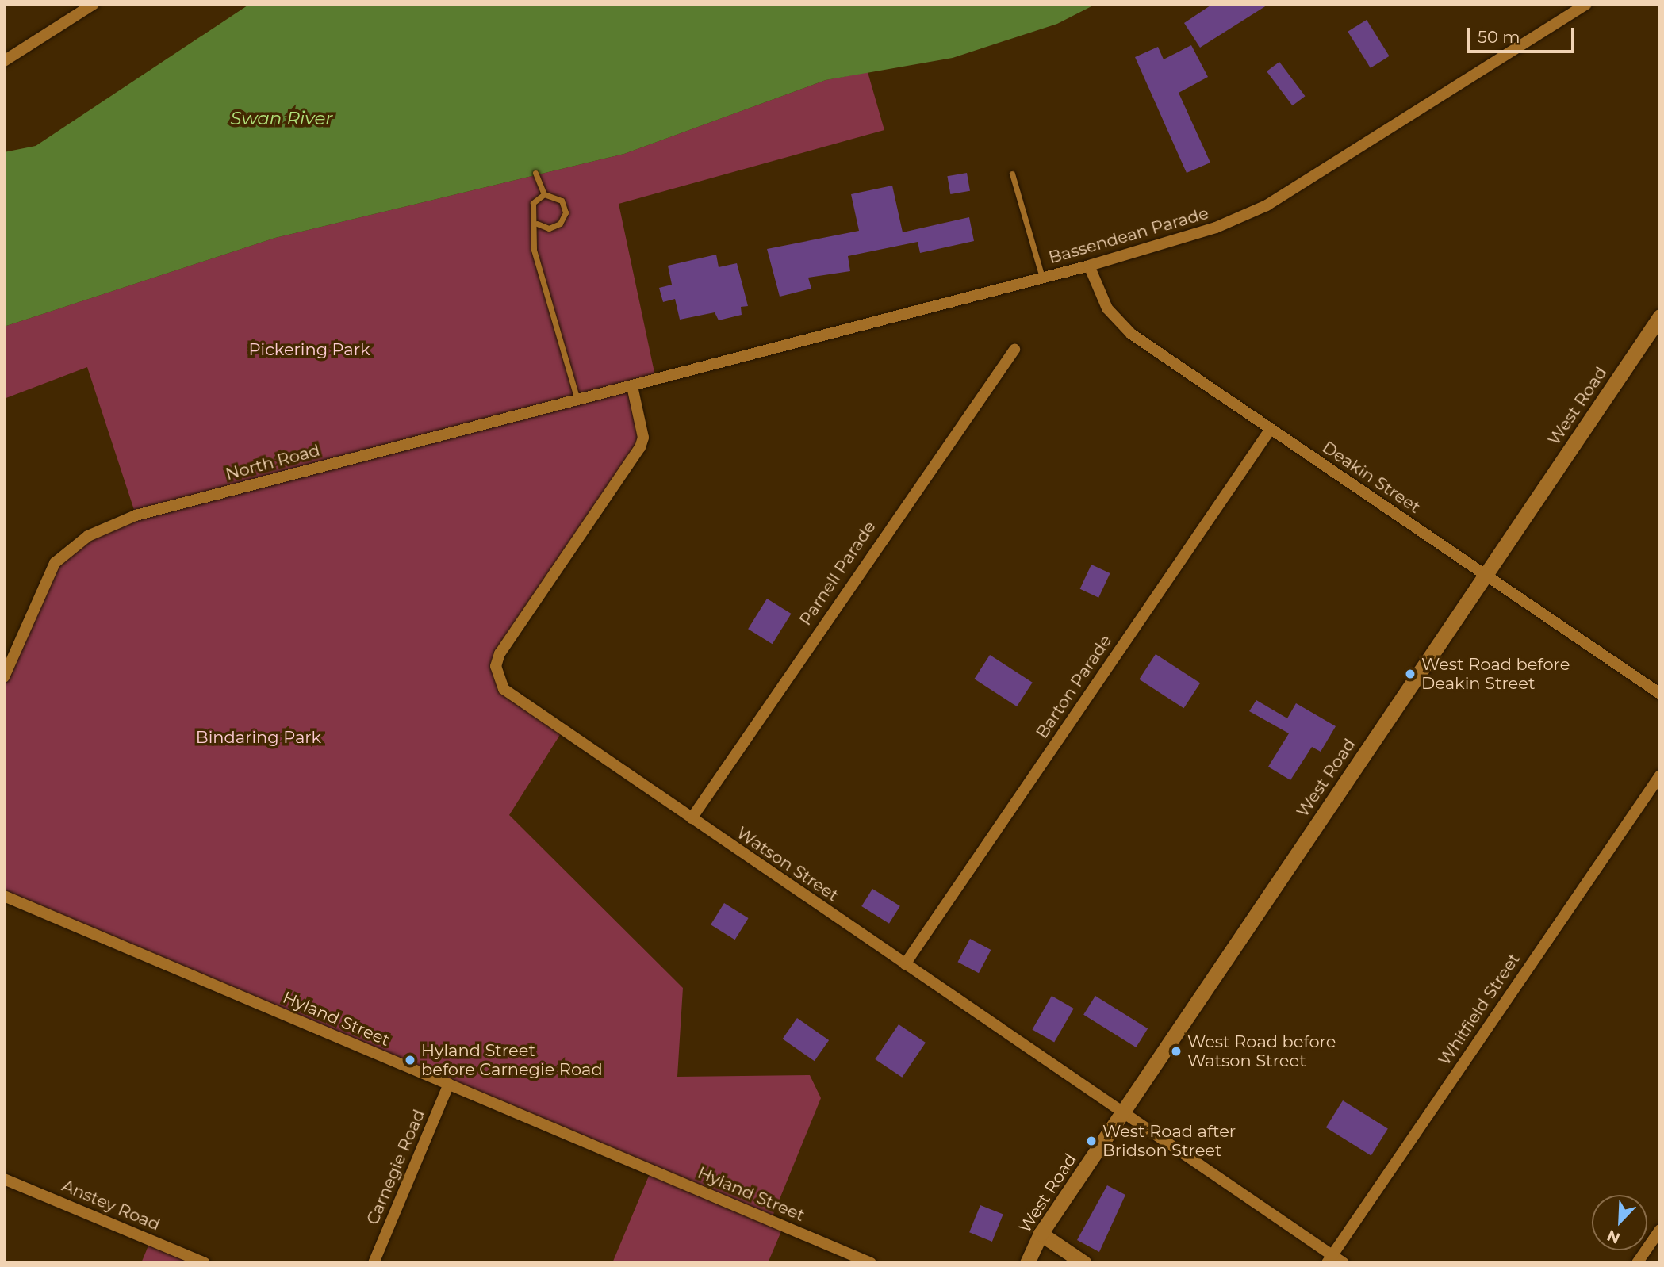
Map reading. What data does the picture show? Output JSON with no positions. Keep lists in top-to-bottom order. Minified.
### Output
{"streets":{"street":["Bassendean Parade","West Road","North Road","Deakin Street","Parnell Parade","Barton Parade","Watson Street","Whitfield Street","Hyland Street","Carnegie Road","Anstey Road"]},"crossings":[["Bassendean Parade","North Road"],["Bassendean Parade","Deakin Street"],["Bassendean Parade","Watson Street"],["West Road","Deakin Street"],["West Road","Watson Street"],["North Road","Watson Street"],["Deakin Street","Barton Parade"],["Parnell Parade","Watson Street"],["Barton Parade","Watson Street"],["Watson Street","Whitfield Street"],["Hyland Street","Carnegie Road"]],"water":["Swan River"],"parks":["Pickering Park","Bindaring Park"],"places":["West Road before Deakin Street","West Road before Watson Street","Hyland Street before Carnegie Road","West Road after Bridson Street"],"scale_bar":"50 m","north":"bottom left"}
